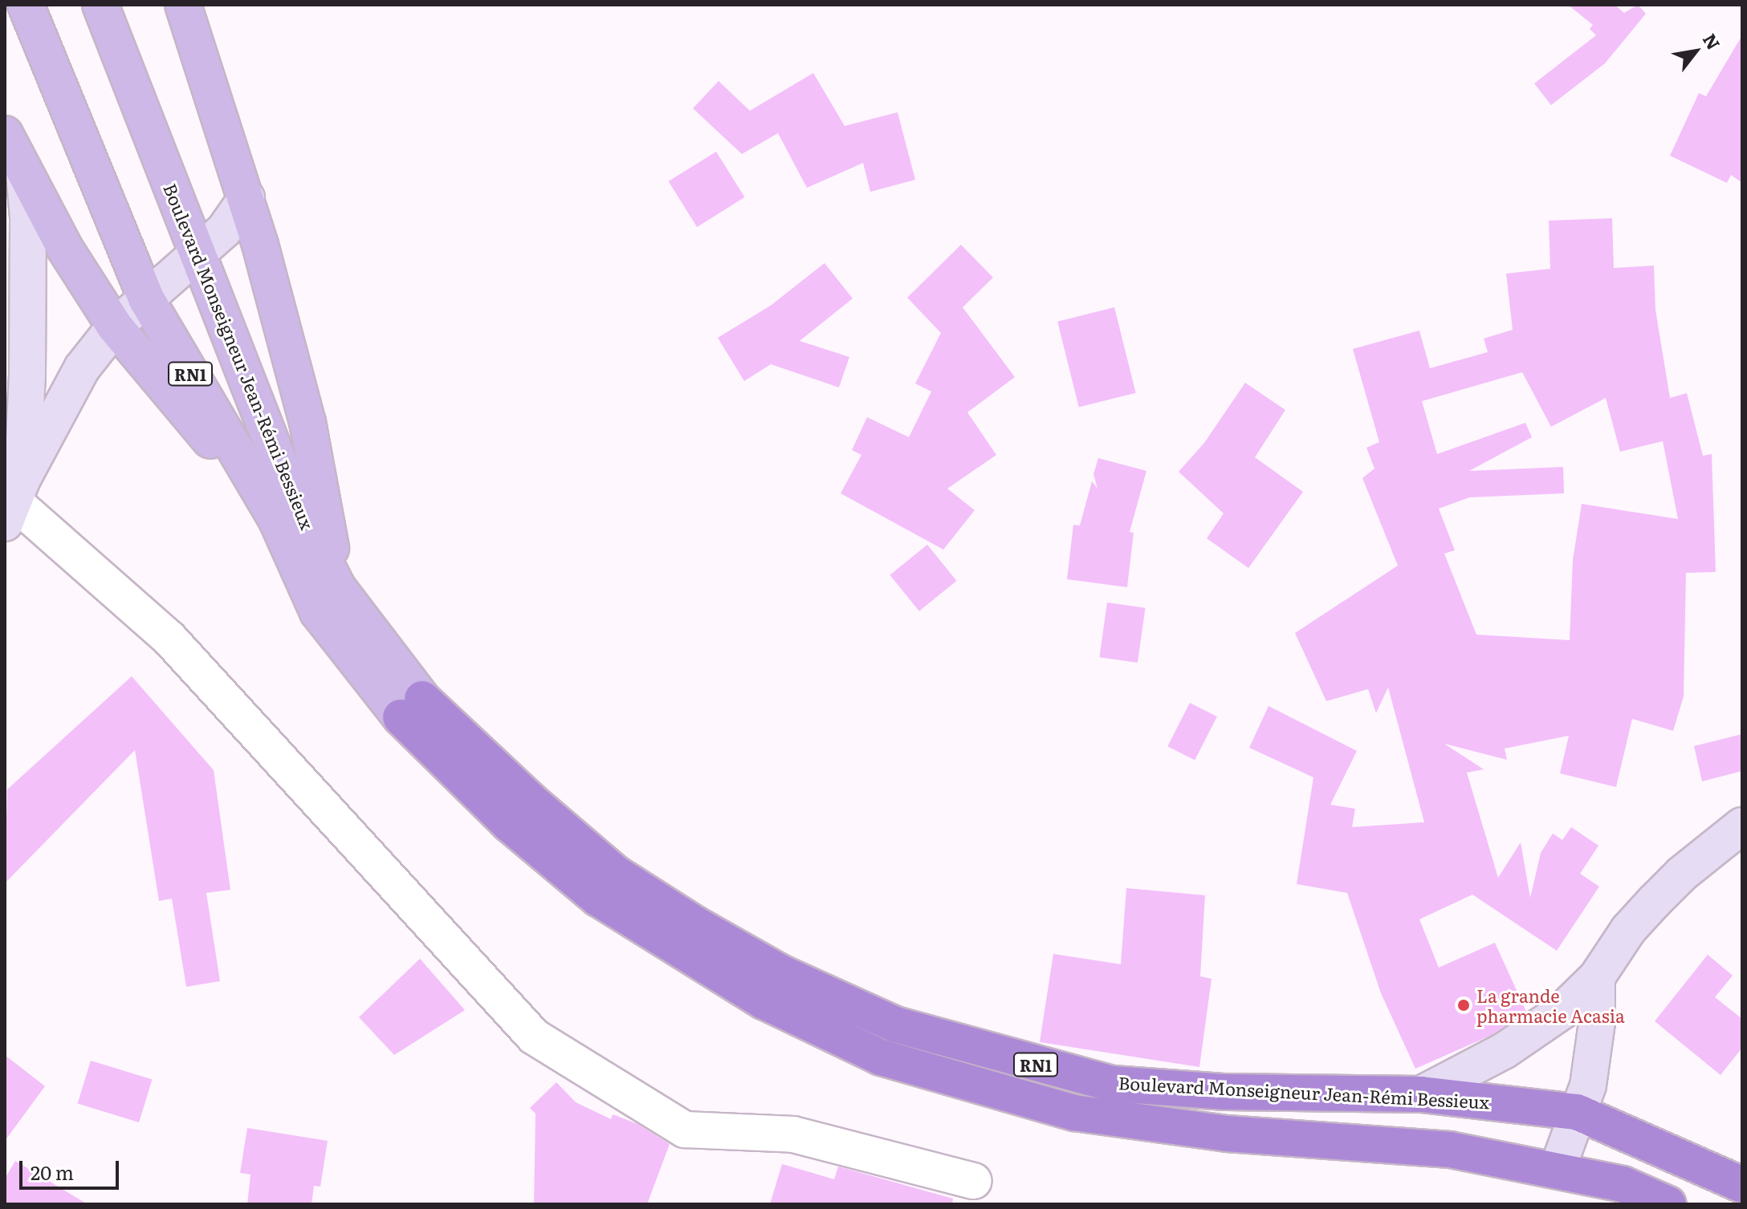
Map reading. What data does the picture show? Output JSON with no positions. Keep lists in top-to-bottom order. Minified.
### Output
{"streets":{"highway":["Boulevard Monseigneur Jean-Rémi Bessieux","RN1"]},"places":["La grande pharmacie Acasia"],"scale_bar":"20 m","north":"top right"}
